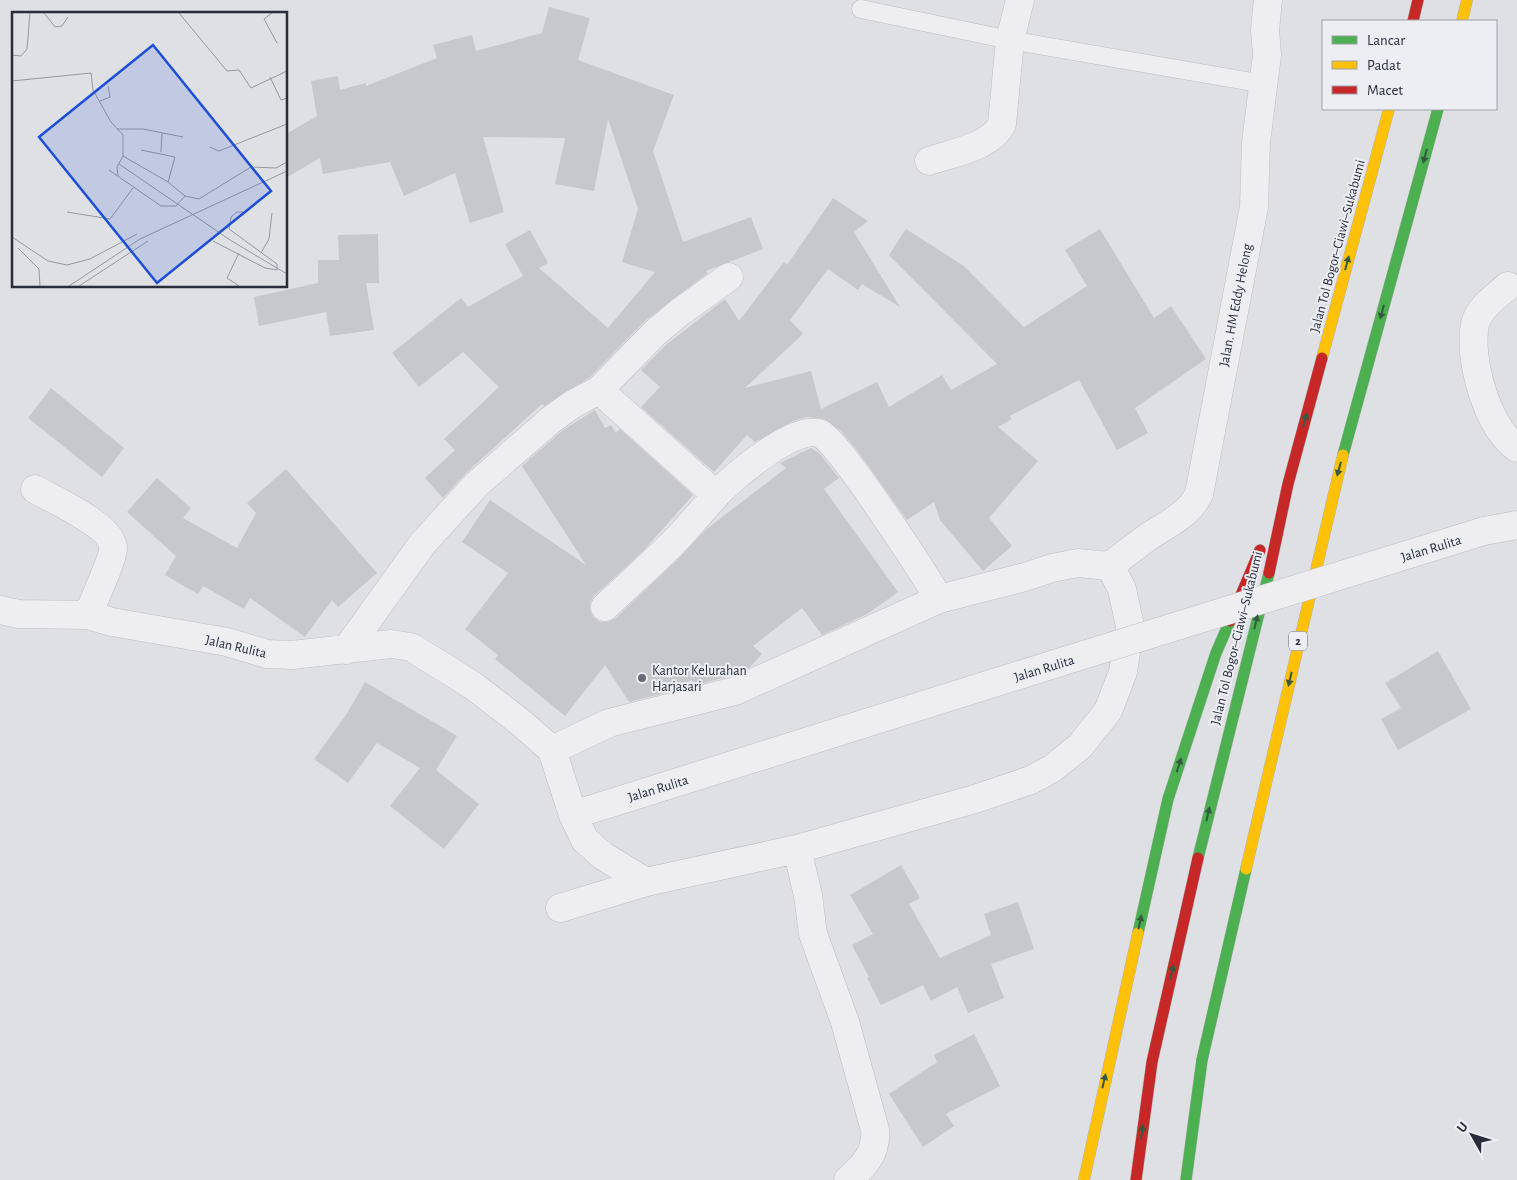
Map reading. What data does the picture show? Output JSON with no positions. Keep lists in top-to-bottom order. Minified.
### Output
{"streets":{"highway":["Jalan Tol Bogor–Ciawi–Sukabumi","2"],"street":["Jalan. HM Eddy Helong","Jalan Rulita"]},"places":["Kantor Kelurahan Harjasari"],"legend":["Lancar","Padat","Macet"],"north":"top left"}
